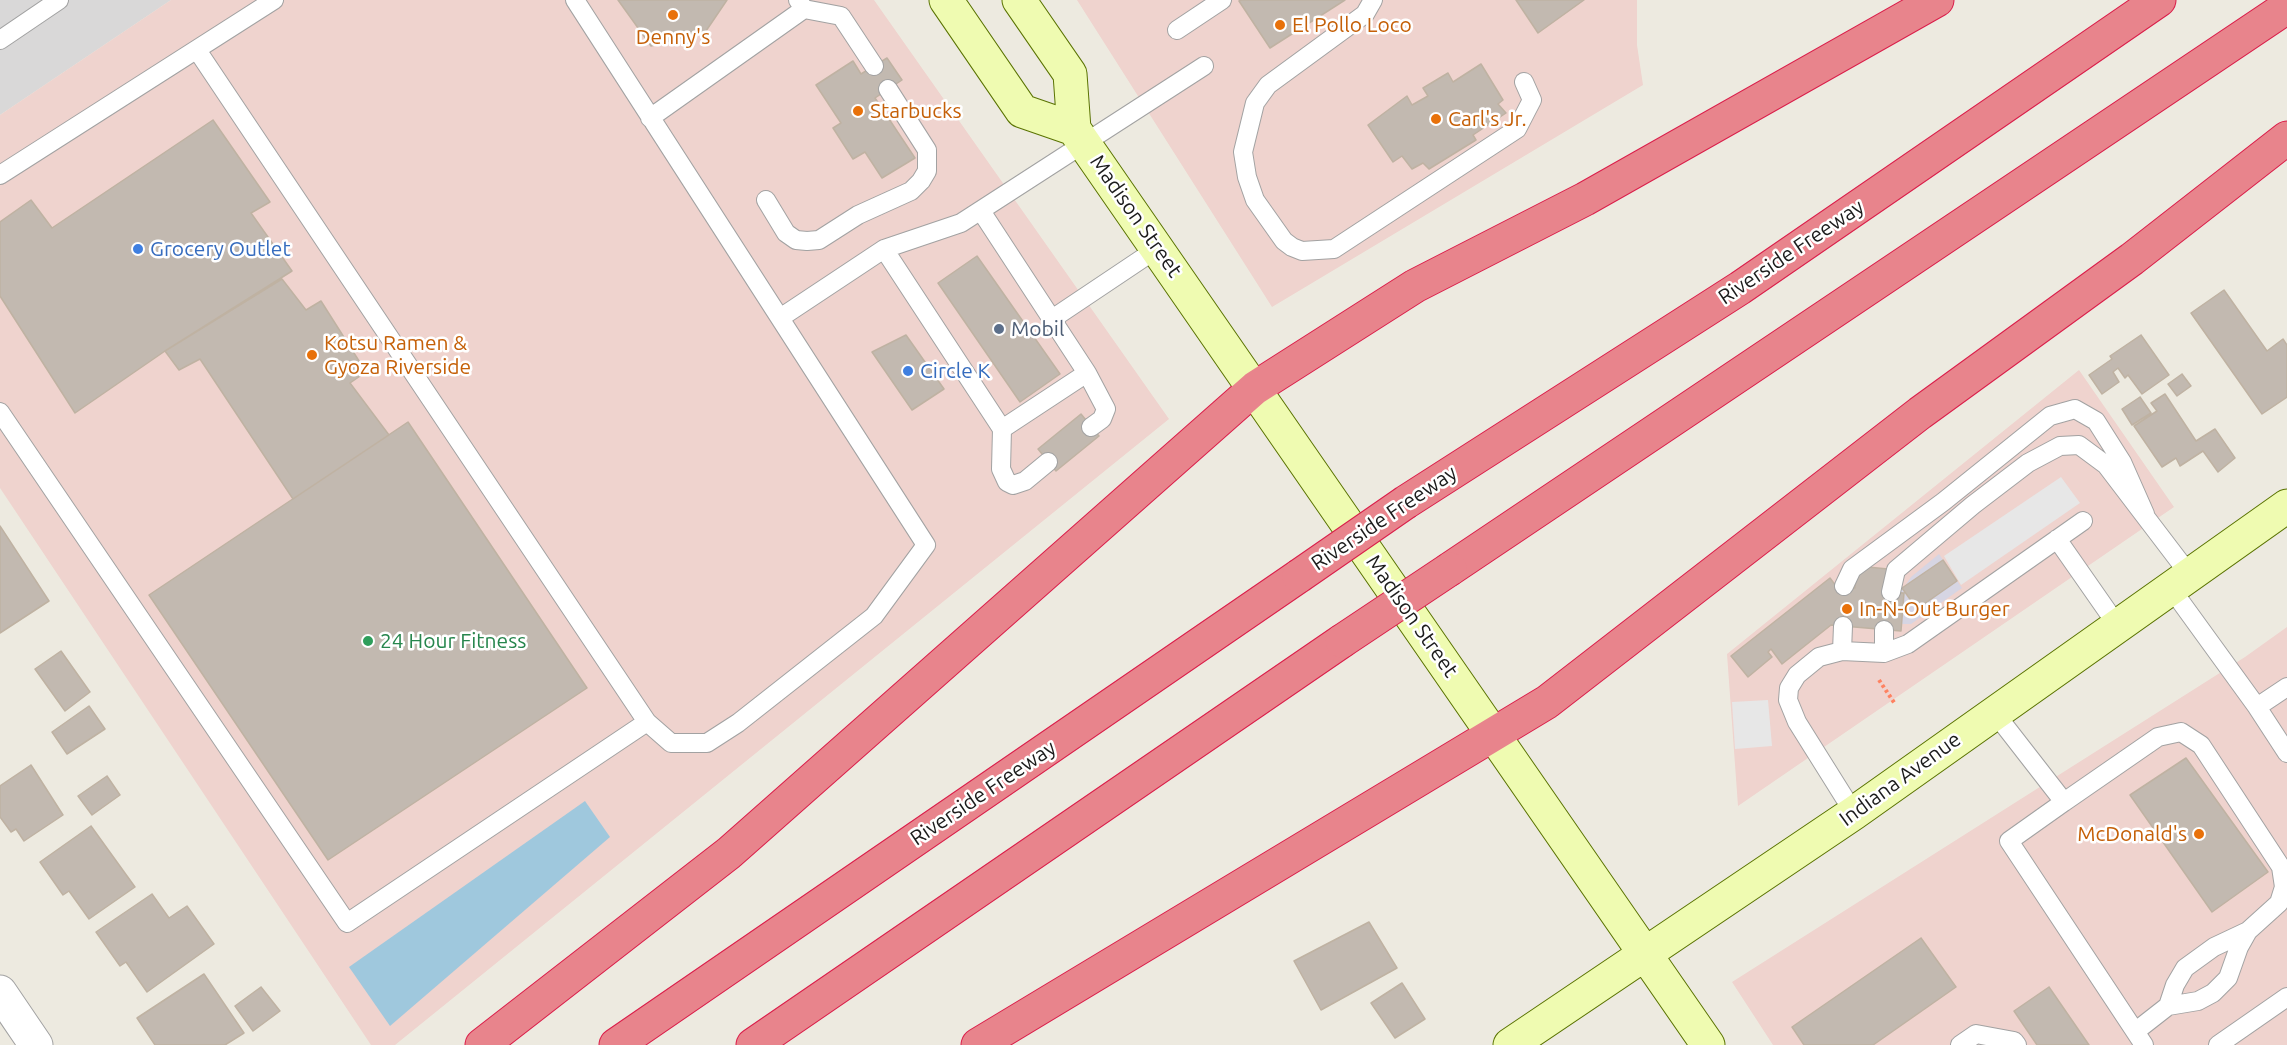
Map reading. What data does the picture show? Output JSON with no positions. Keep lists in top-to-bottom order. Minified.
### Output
{"streets":{"highway":["Riverside Freeway"],"main road":["Madison Street","Indiana Avenue"]},"crossings":[["Madison Street","Indiana Avenue"]],"places":["Denny's","El Pollo Loco","Starbucks","Carl's Jr.","Grocery Outlet","Mobil","Kotsu Ramen & Gyoza Riverside","Circle K","In-N-Out Burger","24 Hour Fitness","McDonald's"]}
